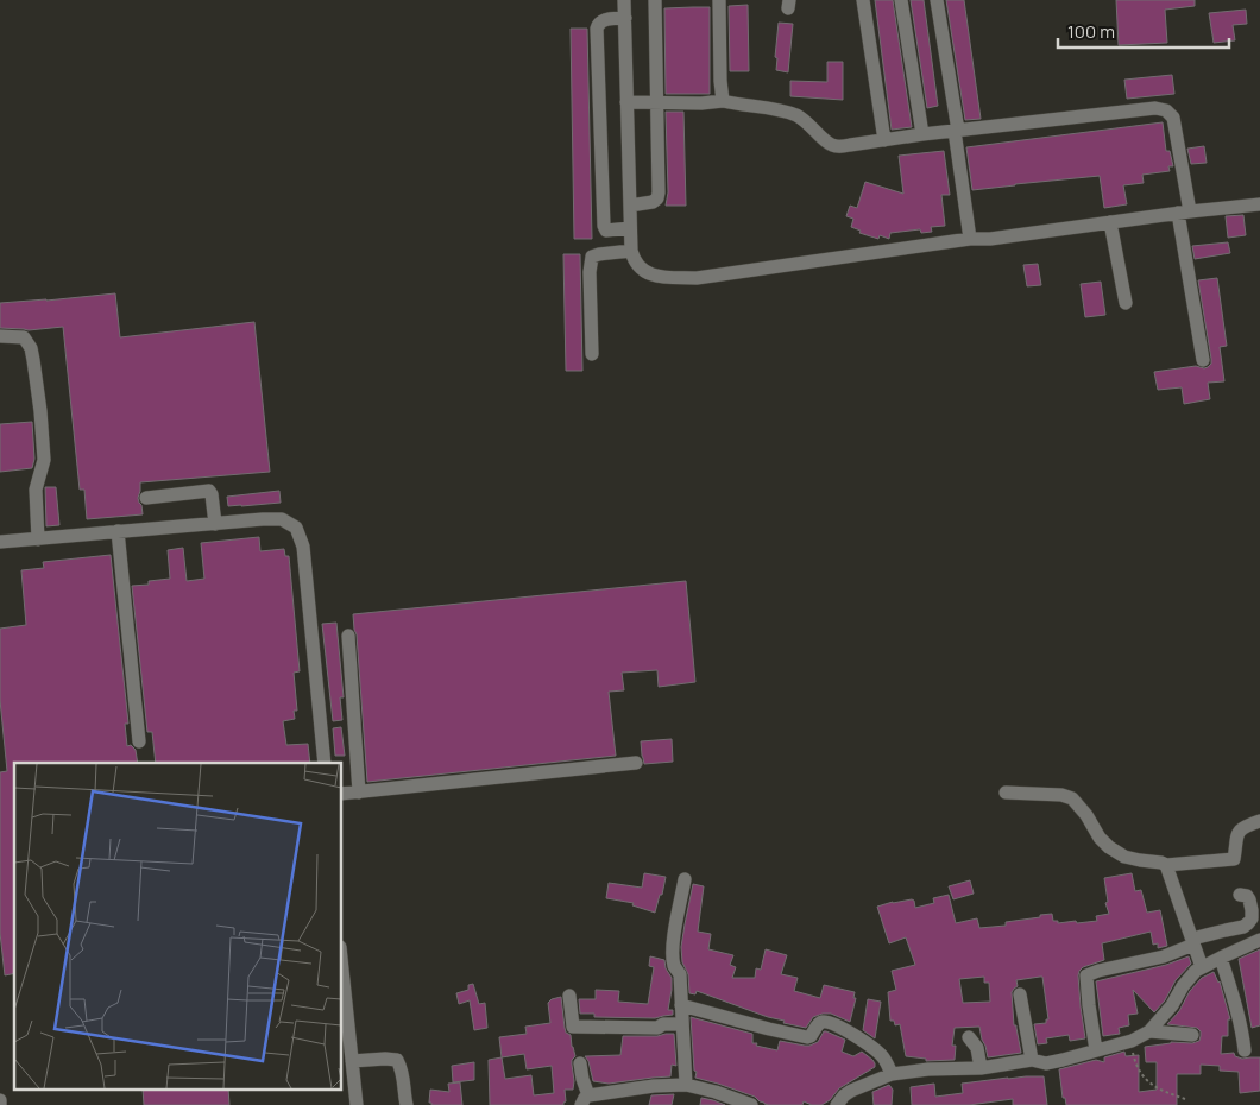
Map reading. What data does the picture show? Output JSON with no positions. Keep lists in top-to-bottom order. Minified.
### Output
{"scale_bar":"100 m"}
